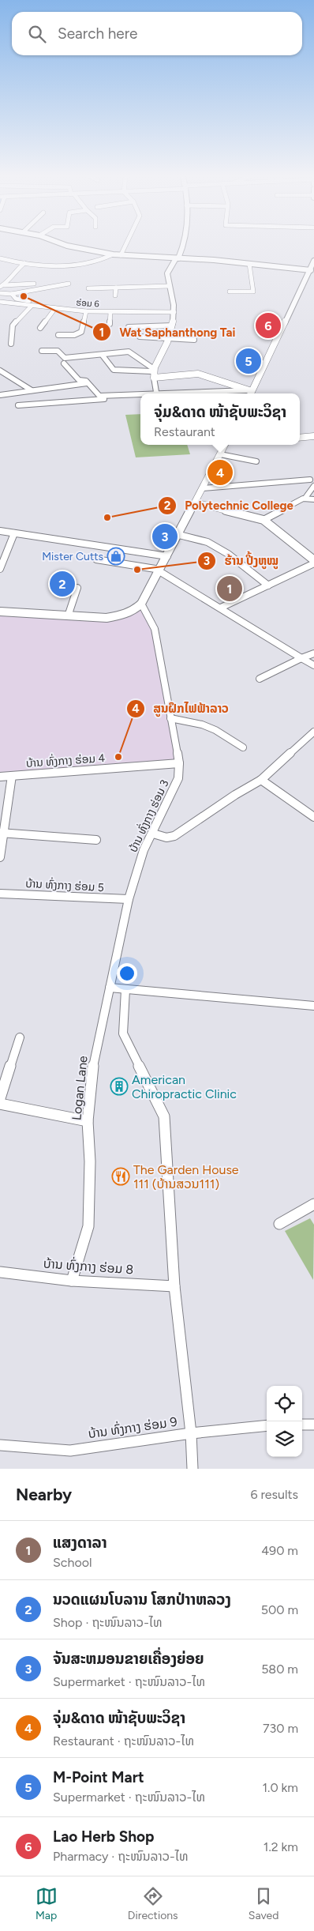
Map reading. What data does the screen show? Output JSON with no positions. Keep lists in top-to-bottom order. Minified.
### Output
{"streets":{"street":["ຮ່ອມ 6","ບ້ານ ທົ່ງກາງ ຮ່ອມ 4","ບ້ານ ທົ່ງກາງ ຮ່ອມ 3","ບ້ານ ທົ່ງກາງ ຮ່ອມ 5","Logan Lane","ບ້ານ ທົ່ງກາງ ຮ່ອມ 8","ບ້ານ ທົ່ງກາງ ຮ່ອມ 9"]},"crossings":[["ບ້ານ ທົ່ງກາງ ຮ່ອມ 4","ບ້ານ ທົ່ງກາງ ຮ່ອມ 3"],["ບ້ານ ທົ່ງກາງ ຮ່ອມ 3","ບ້ານ ທົ່ງກາງ ຮ່ອມ 5"],["ບ້ານ ທົ່ງກາງ ຮ່ອມ 3","Logan Lane"],["ບ້ານ ທົ່ງກາງ ຮ່ອມ 5","Logan Lane"],["Logan Lane","ບ້ານ ທົ່ງກາງ ຮ່ອມ 8"]],"places":{"other":["Wat Saphanthong Tai","Polytechnic College","ຮ້ານ ປີ້ງຫູໝູ","ສູນຝຶກໄຟຟ້າລາວ"],"shop":["Mister Cutts"],"building":["American Chiropractic Clinic"],"restaurant":["The Garden House 111 (ບ້ານສວນ111)"]},"page":{"search":"Search here","pins":["6","5","4","3","2","1"],"popup":["ຈຸ່ມ&ດາດ ໜ້າຊັບພະວິຊາ","Restaurant"],"heading":["Nearby","6 results"],"list":[{"mark":"1","name":"ແສງດາລາ","note":"School","value":"490 m"},{"mark":"2","name":"ນວດແຜນໂບລານ ໂສກປ່າາຫລວງ","note":"Shop · ຖະໜົນລາວ-ໄທ","value":"500 m"},{"mark":"3","name":"ຈັນສະຫມອນຂາຍເຄື່ອງຍ່ອຍ","note":"Supermarket · ຖະໜົນລາວ-ໄທ","value":"580 m"},{"mark":"4","name":"ຈຸ່ມ&ດາດ ໜ້າຊັບພະວິຊາ","note":"Restaurant · ຖະໜົນລາວ-ໄທ","value":"730 m"},{"mark":"5","name":"M-Point Mart","note":"Supermarket · ຖະໜົນລາວ-ໄທ","value":"1.0 km"},{"mark":"6","name":"Lao Herb Shop","note":"Pharmacy · ຖະໜົນລາວ-ໄທ","value":"1.2 km"}],"nav":["Map","Directions","Saved"]}}
